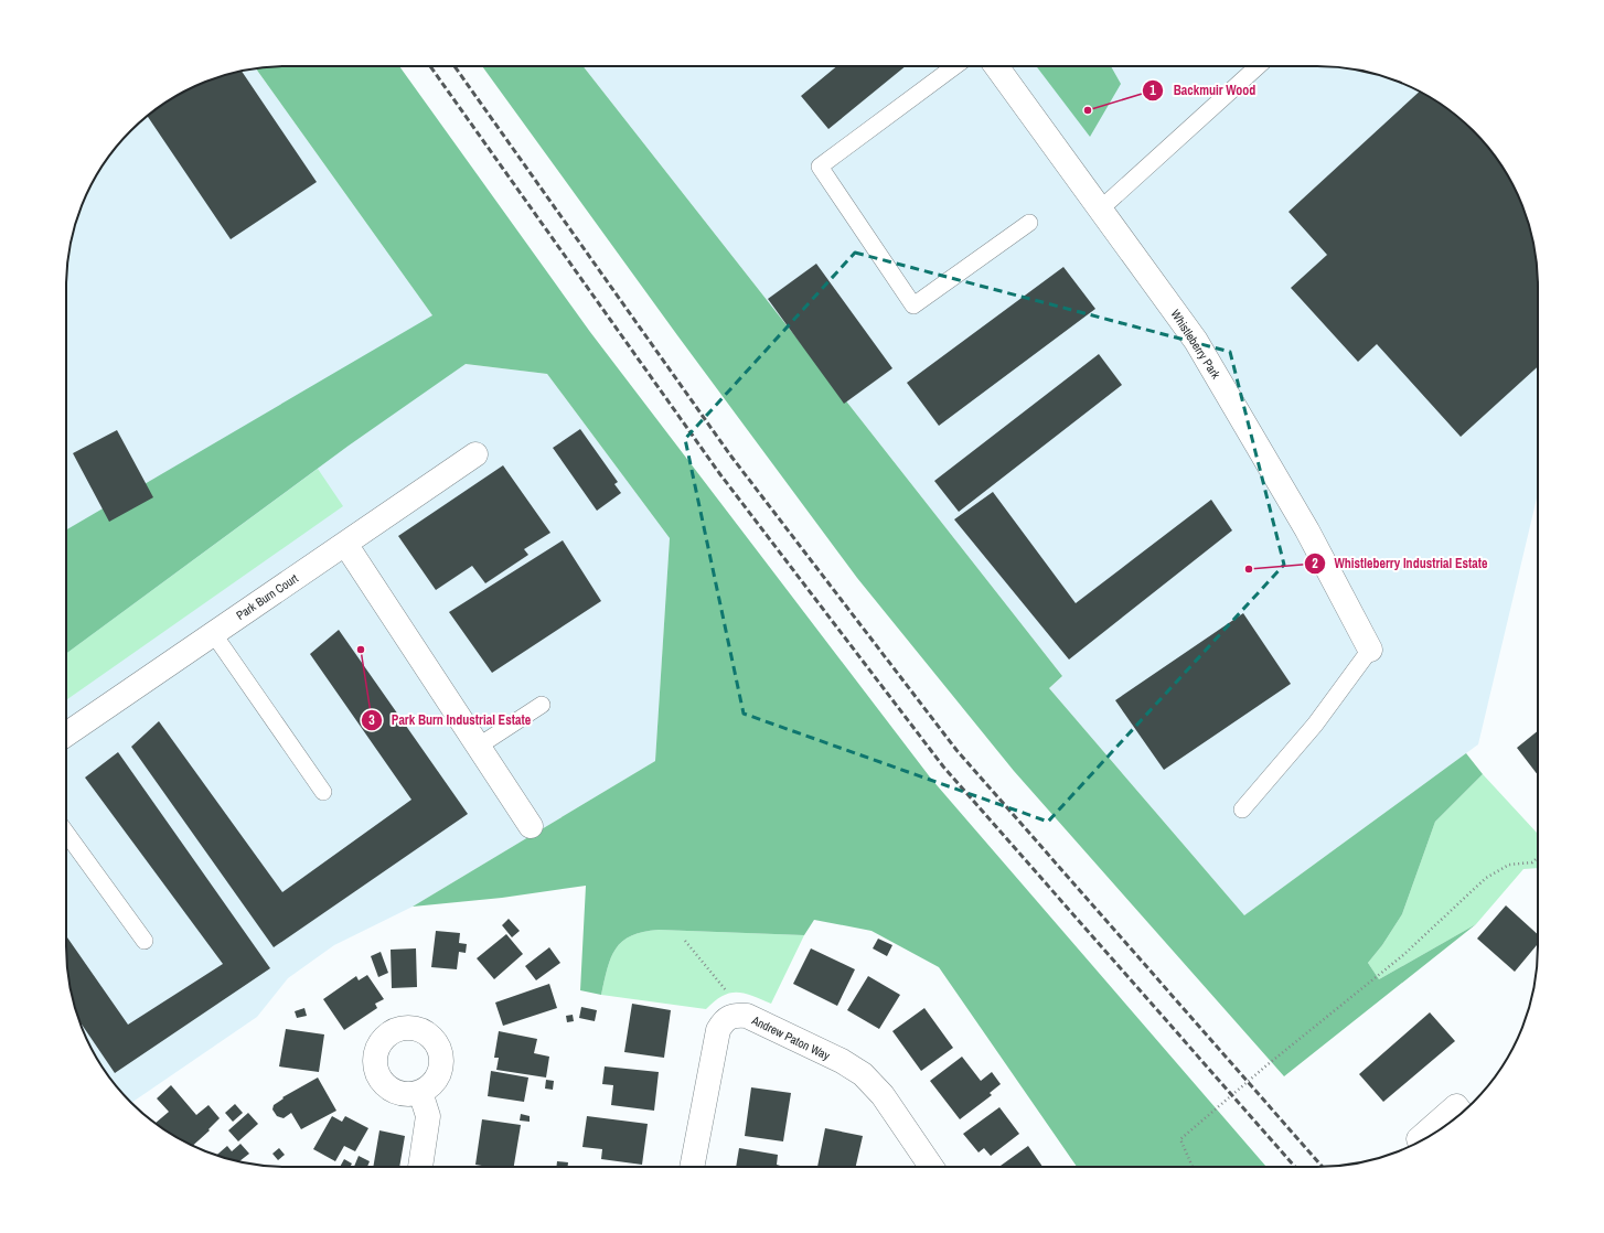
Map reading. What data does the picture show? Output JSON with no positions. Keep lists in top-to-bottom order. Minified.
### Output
{"streets":{"street":["Whistleberry Park","Park Burn Court","Andrew Paton Way"]},"places":["Backmuir Wood","Whistleberry Industrial Estate","Park Burn Industrial Estate"]}
